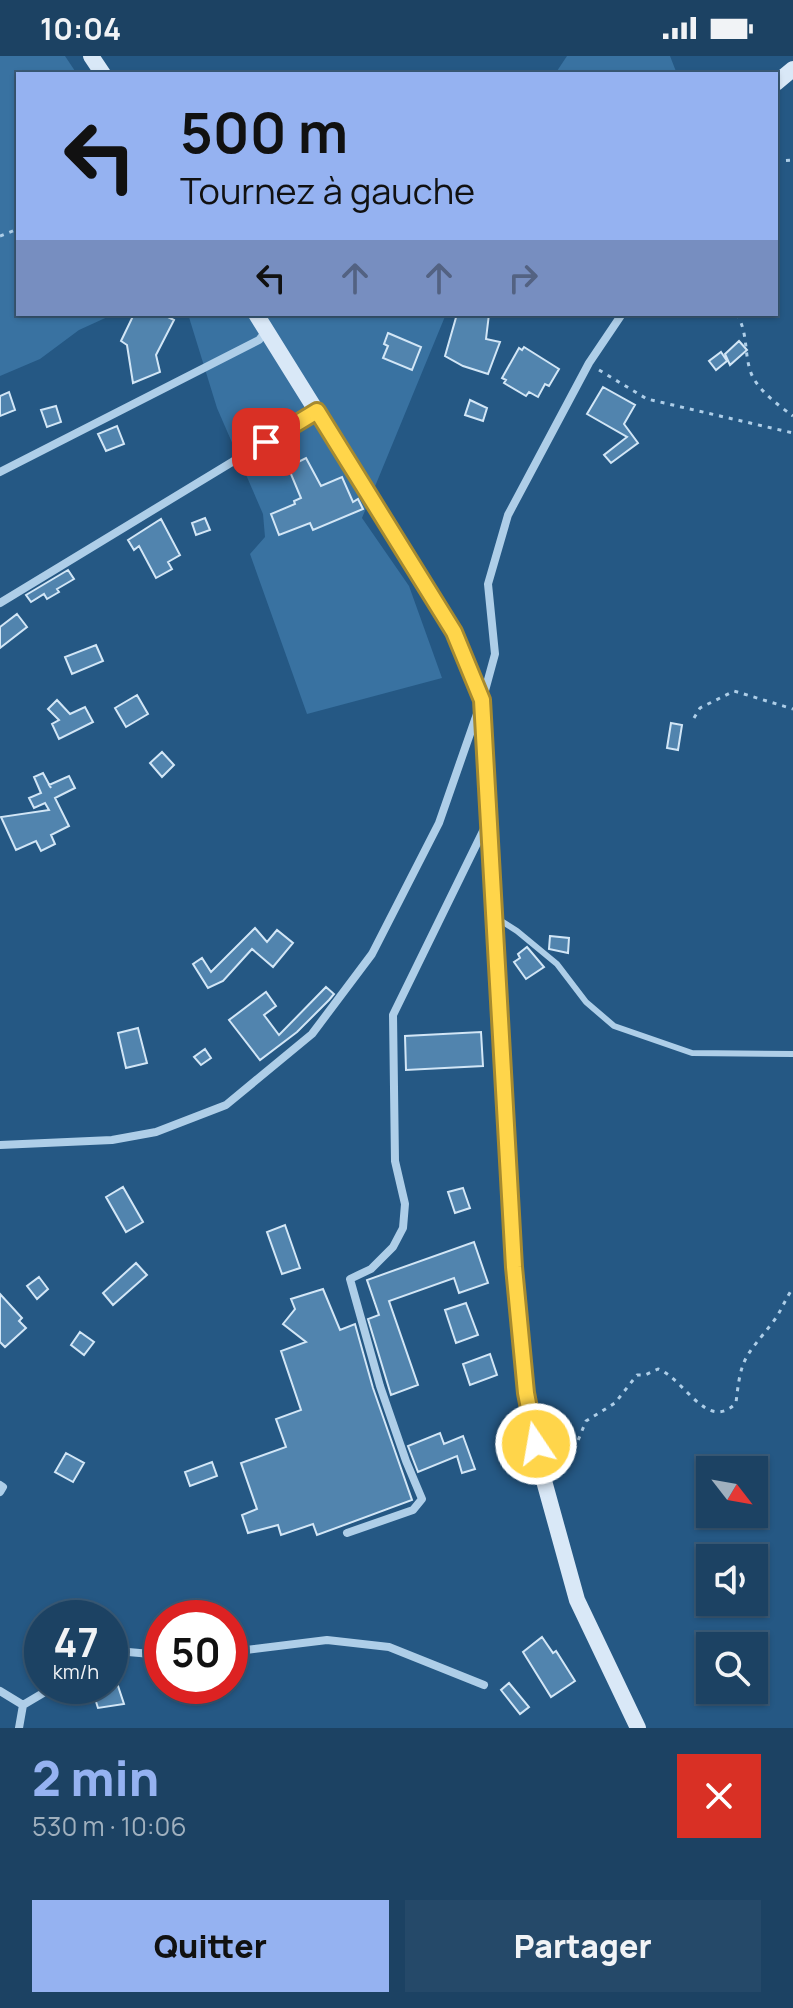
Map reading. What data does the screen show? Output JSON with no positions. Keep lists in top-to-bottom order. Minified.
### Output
{"north":"bottom right","page":{"status":"10:04","turn":["500 m","Tournez à gauche"],"speed":"47 km/h","limit":"50","heading":["2 min","530 m · 10:06"],"buttons":["Quitter","Partager"]}}
